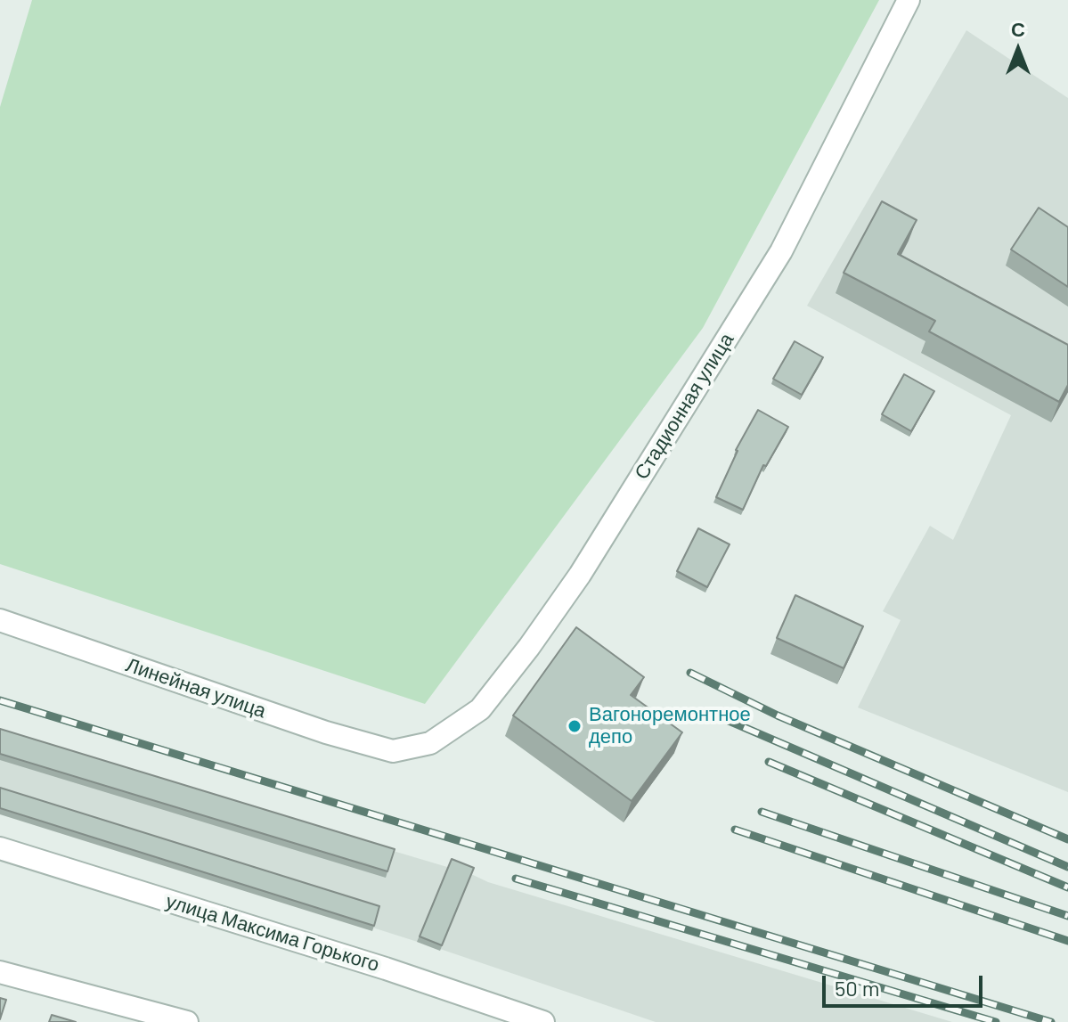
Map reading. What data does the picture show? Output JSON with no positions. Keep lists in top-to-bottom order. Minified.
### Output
{"streets":{"street":["Стадионная улица","Линейная улица","улица Максима Горького"]},"crossings":[["Стадионная улица","Линейная улица"]],"places":["Вагоноремонтное депо"],"scale_bar":"50 m","north":"top"}
